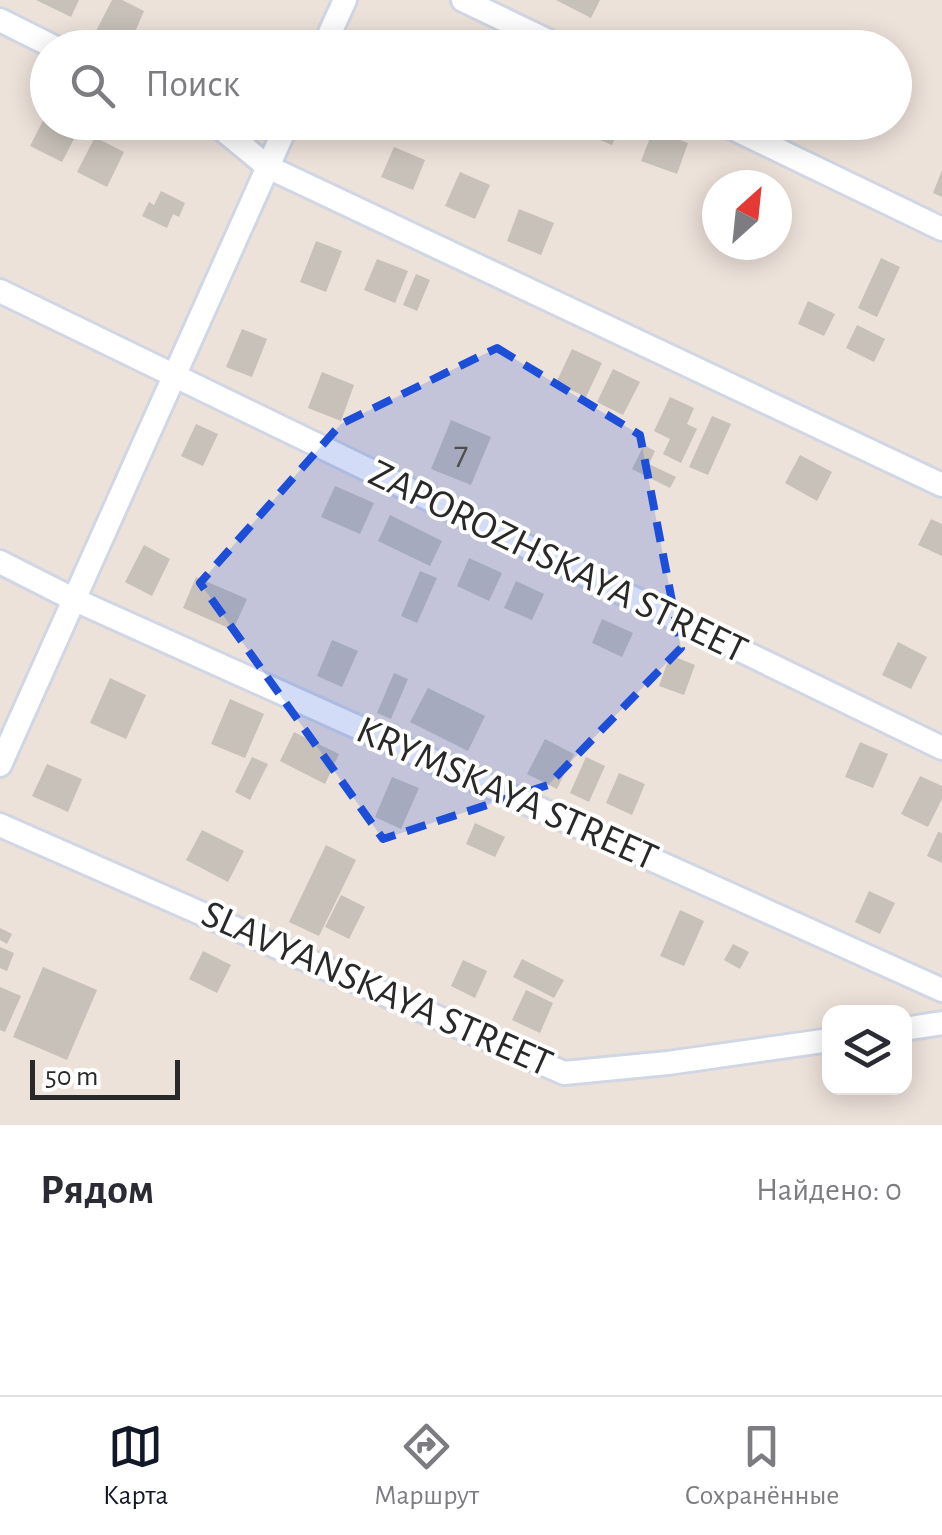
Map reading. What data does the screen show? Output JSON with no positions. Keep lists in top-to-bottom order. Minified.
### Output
{"streets":{"street":["ZAPOROZHSKAYA STREET","KRYMSKAYA STREET","SLAVYANSKAYA STREET"]},"house_numbers":["7"],"scale_bar":"50 m","north":"top right","page":{"search":"Поиск","scale":"50 m","heading":["Рядом","Найдено: 0"],"nav":["Карта","Маршрут","Сохранённые"]}}
